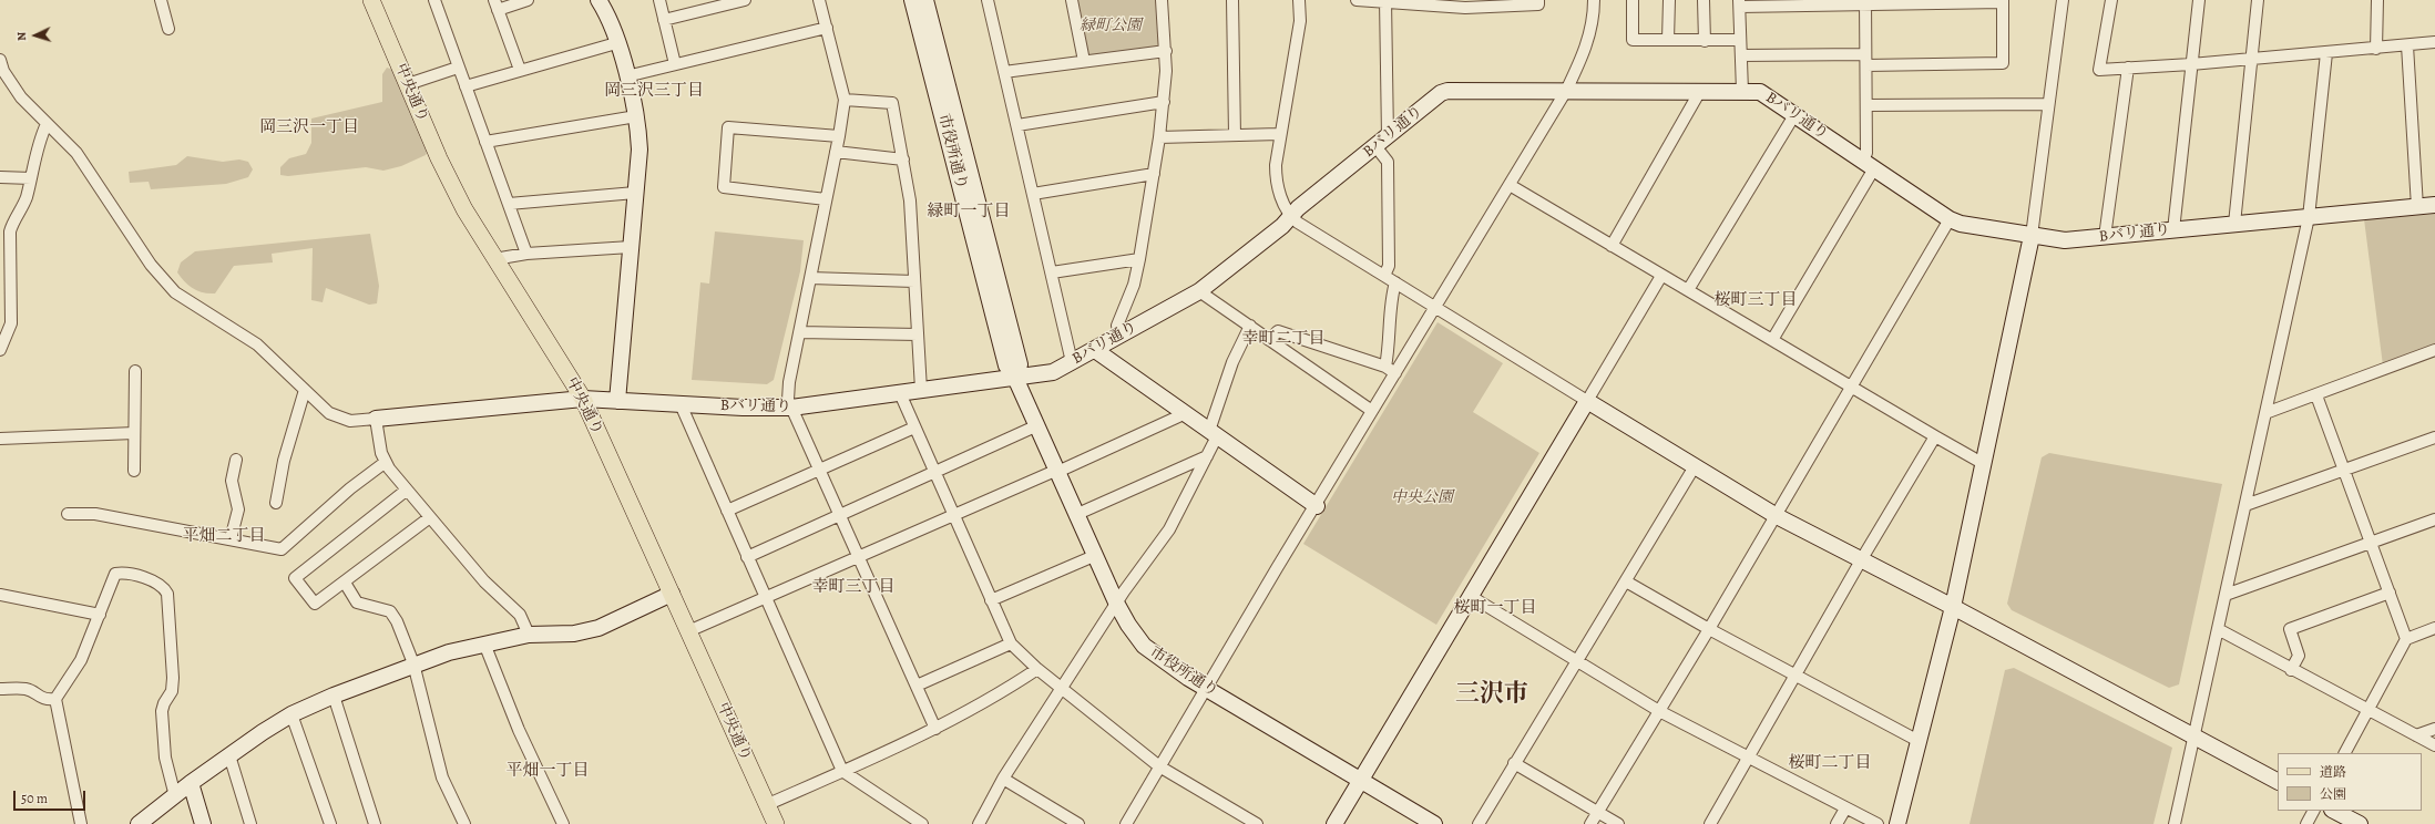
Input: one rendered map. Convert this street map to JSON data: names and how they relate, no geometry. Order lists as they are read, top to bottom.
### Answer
{
  "streets": {
    "main road": ["中央通り"],
    "street": ["Bバリ通り", "市役所通り"]
  },
  "crossings": [
    ["中央通り", "Bバリ通り"],
    ["Bバリ通り", "市役所通り"]
  ],
  "districts": [
    "岡三沢三丁目",
    "岡三沢一丁目",
    "緑町一丁目",
    "桜町三丁目",
    "幸町二丁目",
    "平畑二丁目",
    "幸町三丁目",
    "桜町一丁目",
    "三沢市",
    "桜町二丁目",
    "平畑一丁目"
  ],
  "parks": ["緑町公園", "中央公園"],
  "legend": ["道路", "公園"],
  "scale_bar": "50 m",
  "north": "left"
}
